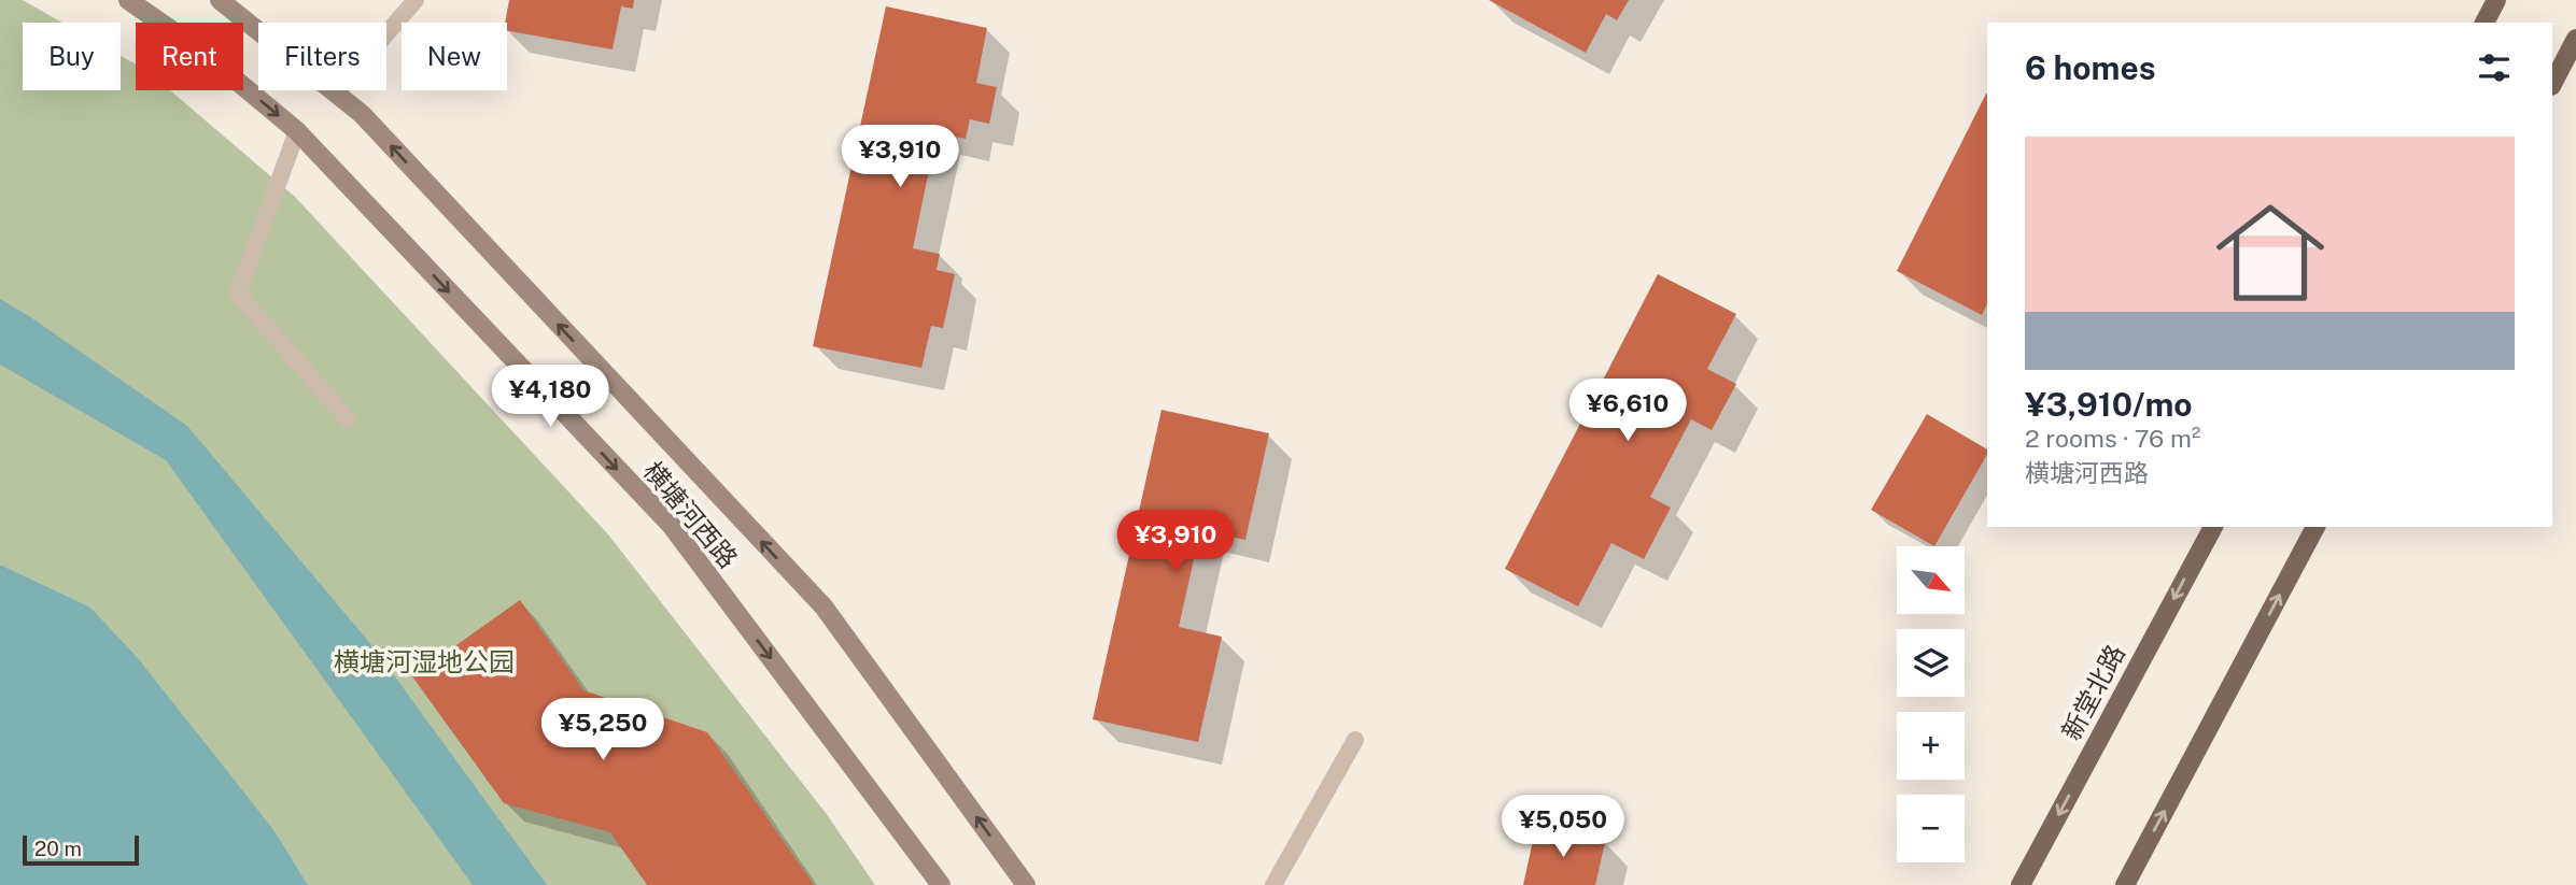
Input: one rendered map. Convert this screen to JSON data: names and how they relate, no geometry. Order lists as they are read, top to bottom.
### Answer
{
  "streets": {
    "main road": ["新堂北路"],
    "street": ["横塘河西路"]
  },
  "parks": ["横塘河湿地公园"],
  "scale_bar": "20 m",
  "north": "bottom right",
  "page": {
    "chip": [
      "Buy",
      "Rent",
      "Filters",
      "New"
    ],
    "heading": "6 homes",
    "list": [
      {
        "name": "¥3,910/mo",
        "note": "2 rooms · 76 m² · 横塘河西路"
      }
    ],
    "price": [
      "¥3,910",
      "¥4,180",
      "¥6,610",
      "¥3,910",
      "¥5,250",
      "¥5,050"
    ],
    "map_buttons": ["+", "−"],
    "scale": "20 m"
  }
}
